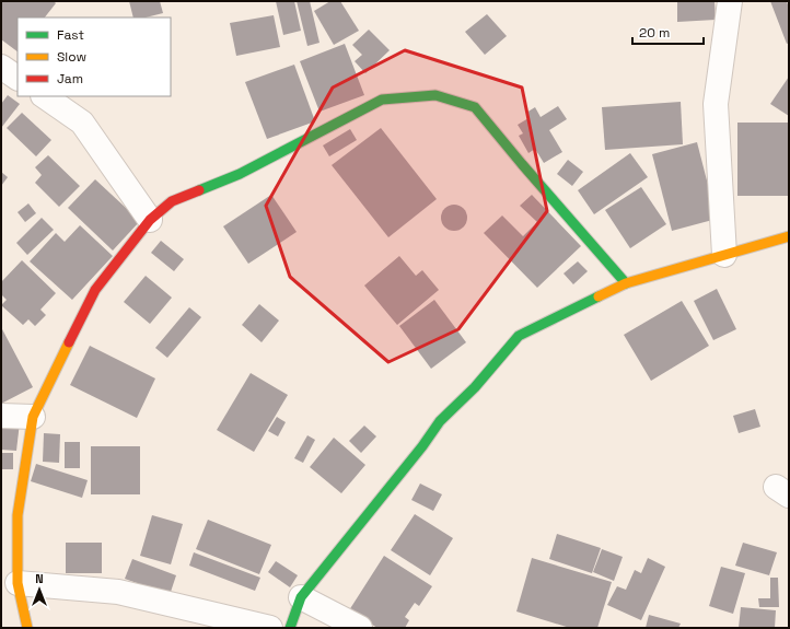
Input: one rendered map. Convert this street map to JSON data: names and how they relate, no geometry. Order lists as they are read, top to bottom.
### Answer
{
  "legend": ["Fast", "Slow", "Jam"],
  "scale_bar": "20 m",
  "north": "top"
}
